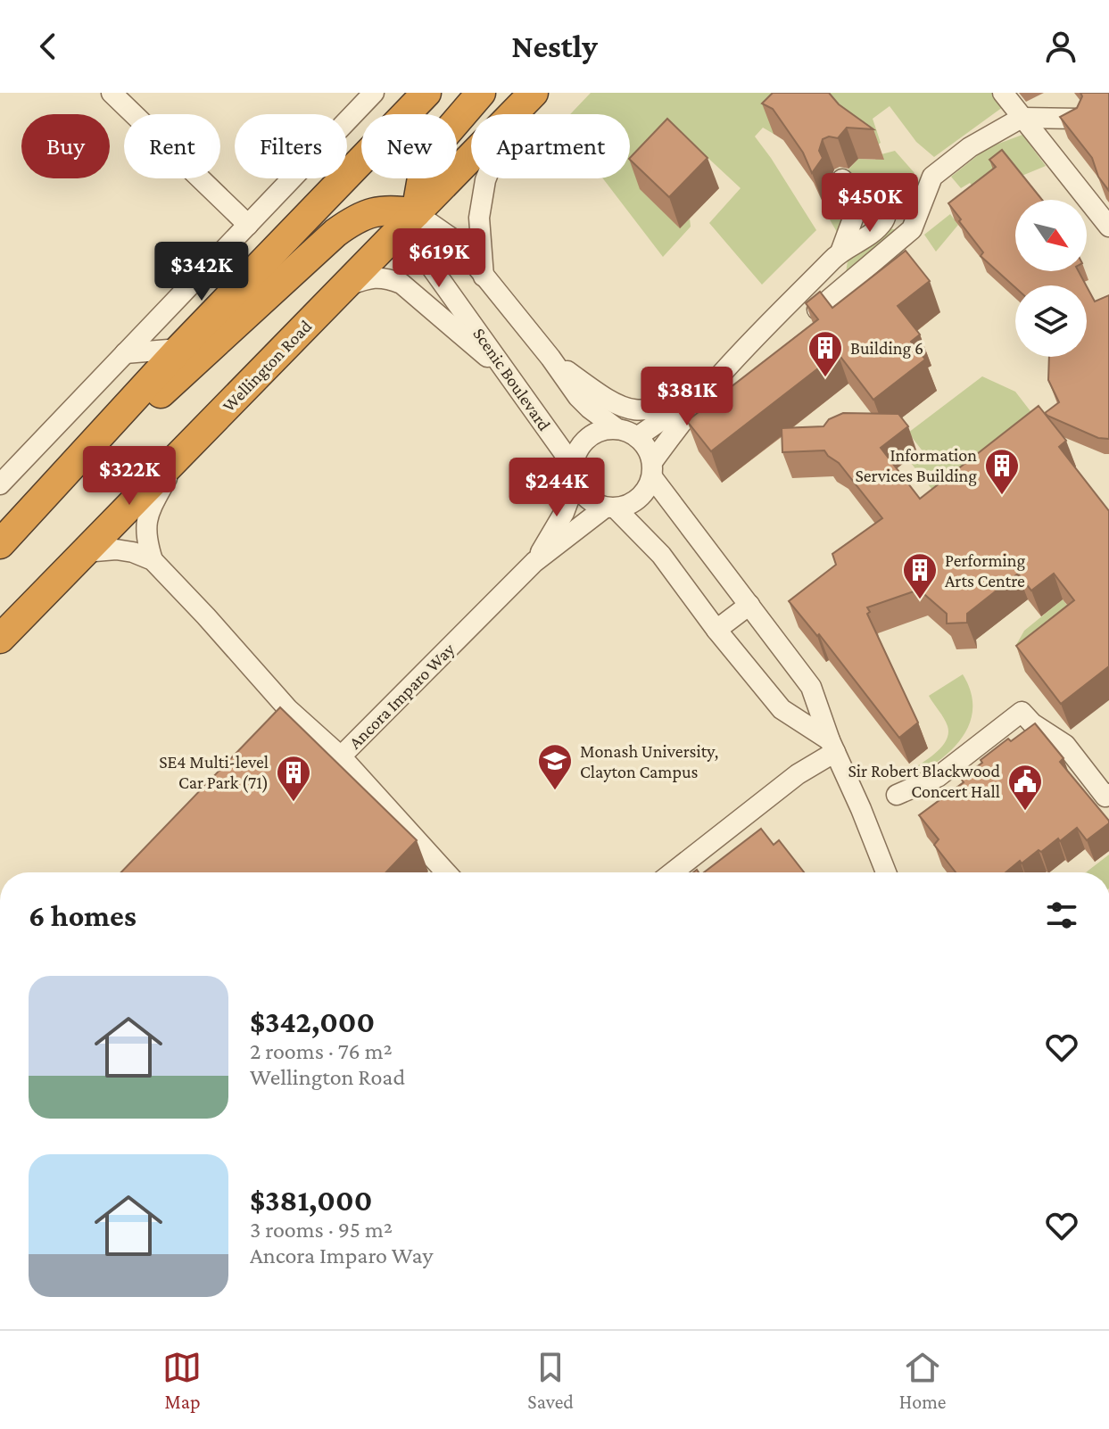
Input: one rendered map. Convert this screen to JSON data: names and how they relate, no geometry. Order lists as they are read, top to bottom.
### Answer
{
  "streets": {
    "highway": ["Wellington Road"],
    "street": ["Scenic Boulevard", "Ancora Imparo Way"]
  },
  "crossings": [
    ["Wellington Road", "Scenic Boulevard"],
    ["Scenic Boulevard", "Ancora Imparo Way"]
  ],
  "places": {
    "building": [
      "Building 6",
      "Information Services Building",
      "Performing Arts Centre",
      "SE4 Multi-level Car Park (71)"
    ],
    "school or university": ["Monash University, Clayton Campus"],
    "public building": ["Sir Robert Blackwood Concert Hall"]
  },
  "north": "bottom right",
  "page": {
    "header": "Nestly",
    "chip": [
      "Buy",
      "Rent",
      "Filters",
      "New",
      "Apartment"
    ],
    "price": [
      "$450K",
      "$619K",
      "$342K",
      "$381K",
      "$322K",
      "$244K"
    ],
    "heading": "6 homes",
    "list": [
      {
        "name": "$342,000",
        "note": "2 rooms · 76 m² · Wellington Road"
      },
      {
        "name": "$381,000",
        "note": "3 rooms · 95 m² · Ancora Imparo Way"
      }
    ],
    "tabs": ["Map", "Saved", "Home"]
  }
}
